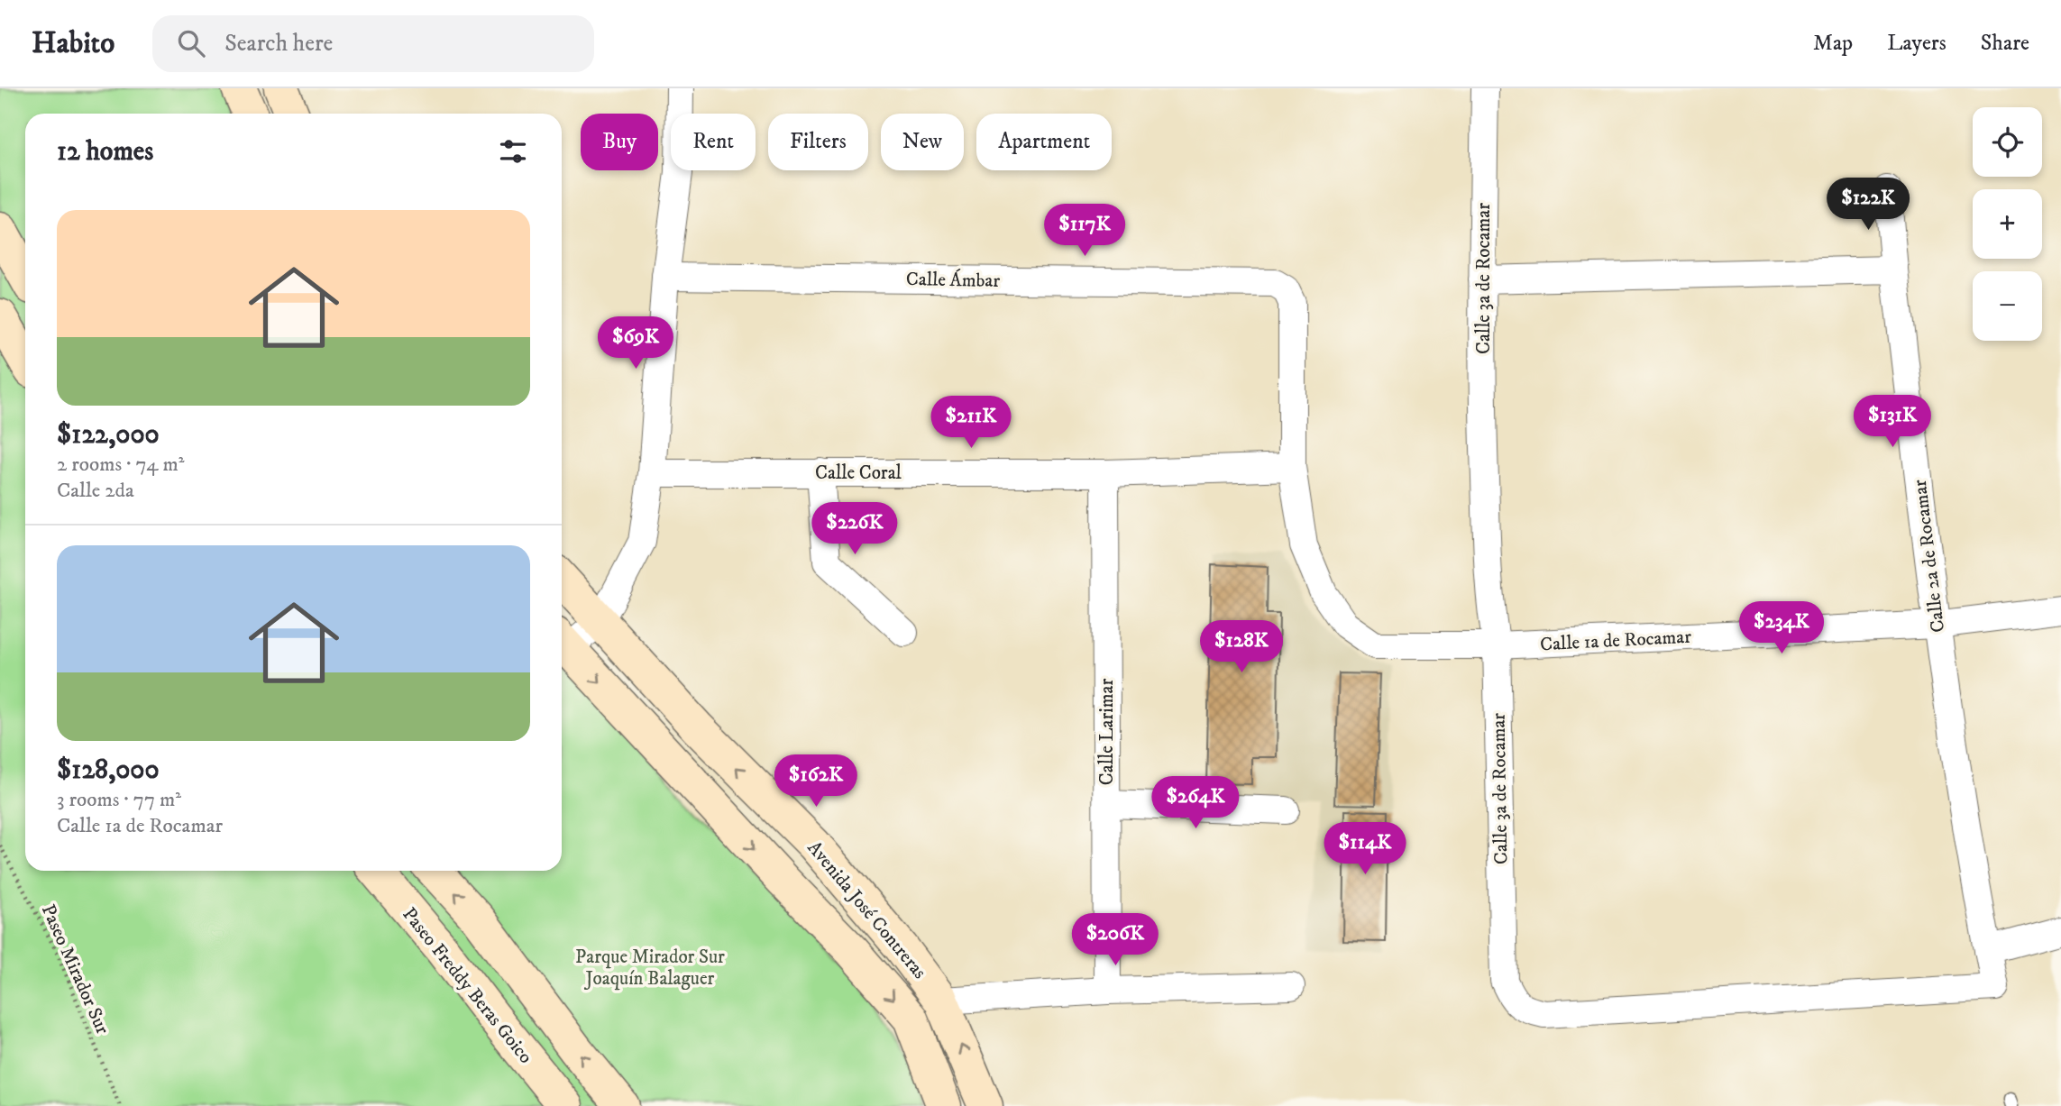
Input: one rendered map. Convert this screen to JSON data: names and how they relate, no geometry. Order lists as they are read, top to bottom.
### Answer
{
  "streets": {
    "main road": ["Avenida José Contreras", "Paseo Freddy Beras Goico"],
    "street": [
      "Calle 3a de Rocamar",
      "Calle Ámbar",
      "Calle Coral",
      "Calle 2a de Rocamar",
      "Calle 1a de Rocamar",
      "Calle Larimar"
    ],
    "path": ["Paseo Mirador Sur"]
  },
  "crossings": [
    ["Calle 3a de Rocamar", "Calle 2a de Rocamar"],
    ["Calle 3a de Rocamar", "Calle 1a de Rocamar"],
    ["Calle Ámbar", "Calle Coral"],
    ["Calle Ámbar", "Calle 1a de Rocamar"],
    ["Calle Coral", "Calle 1a de Rocamar"],
    ["Calle Coral", "Calle Larimar"],
    ["Calle 2a de Rocamar", "Calle 1a de Rocamar"]
  ],
  "parks": ["Parque Mirador Sur Joaquín Balaguer"],
  "page": {
    "header": "Habito",
    "search": "Search here",
    "nav": ["Map", "Layers", "Share"],
    "map_buttons": ["+", "−"],
    "chip": [
      "Buy",
      "Rent",
      "Filters",
      "New",
      "Apartment"
    ],
    "heading": "12 homes",
    "price": [
      "$122K",
      "$117K",
      "$69K",
      "$131K",
      "$211K",
      "$226K",
      "$234K",
      "$128K",
      "$162K",
      "$264K",
      "$114K",
      "$206K"
    ],
    "list": [
      {
        "name": "$122,000",
        "note": "2 rooms · 74 m² · Calle 2da"
      },
      {
        "name": "$128,000",
        "note": "3 rooms · 77 m² · Calle 1a de Rocamar"
      }
    ]
  }
}
